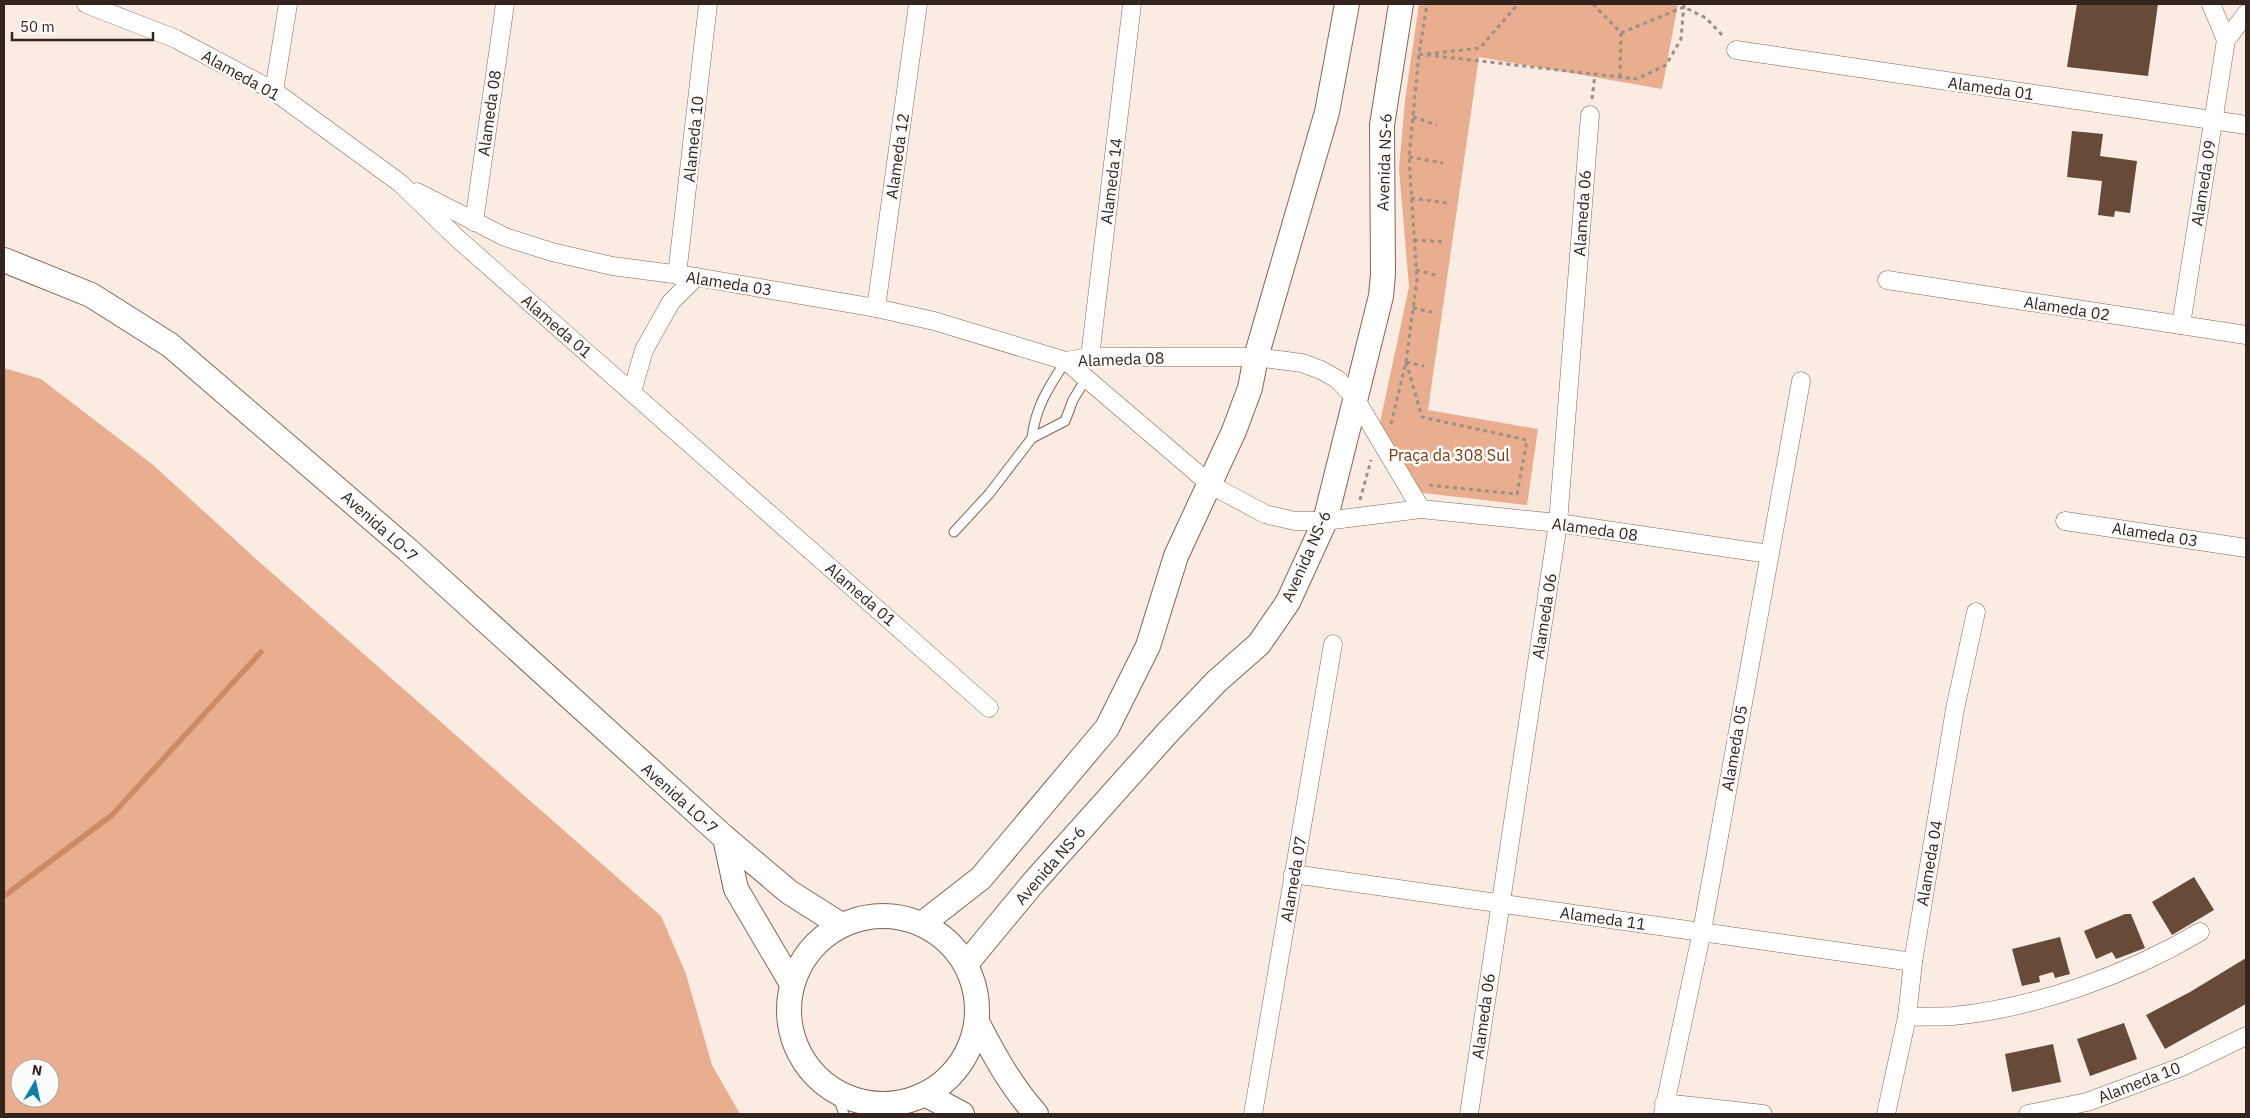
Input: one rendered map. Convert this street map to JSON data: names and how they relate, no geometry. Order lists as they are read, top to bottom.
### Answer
{
  "streets": {
    "street": [
      "Alameda 01",
      "Alameda 08",
      "Alameda 10",
      "Alameda 12",
      "Avenida NS-6",
      "Alameda 14",
      "Alameda 09",
      "Alameda 06",
      "Alameda 03",
      "Alameda 02",
      "Avenida LO-7",
      "Alameda 05",
      "Alameda 04",
      "Alameda 07",
      "Alameda 11"
    ]
  },
  "crossings": [
    ["Alameda 01", "Alameda 09"],
    ["Alameda 01", "Alameda 03"],
    ["Alameda 08", "Avenida NS-6"],
    ["Alameda 08", "Alameda 14"],
    ["Alameda 08", "Alameda 06"],
    ["Alameda 08", "Alameda 03"],
    ["Alameda 08", "Alameda 05"],
    ["Alameda 10", "Alameda 03"],
    ["Alameda 12", "Alameda 03"],
    ["Alameda 09", "Alameda 02"],
    ["Alameda 06", "Alameda 11"],
    ["Alameda 05", "Alameda 11"],
    ["Alameda 04", "Alameda 11"],
    ["Alameda 07", "Alameda 11"]
  ],
  "parks": ["Praça da 308 Sul"],
  "scale_bar": "50 m",
  "north": "top"
}
